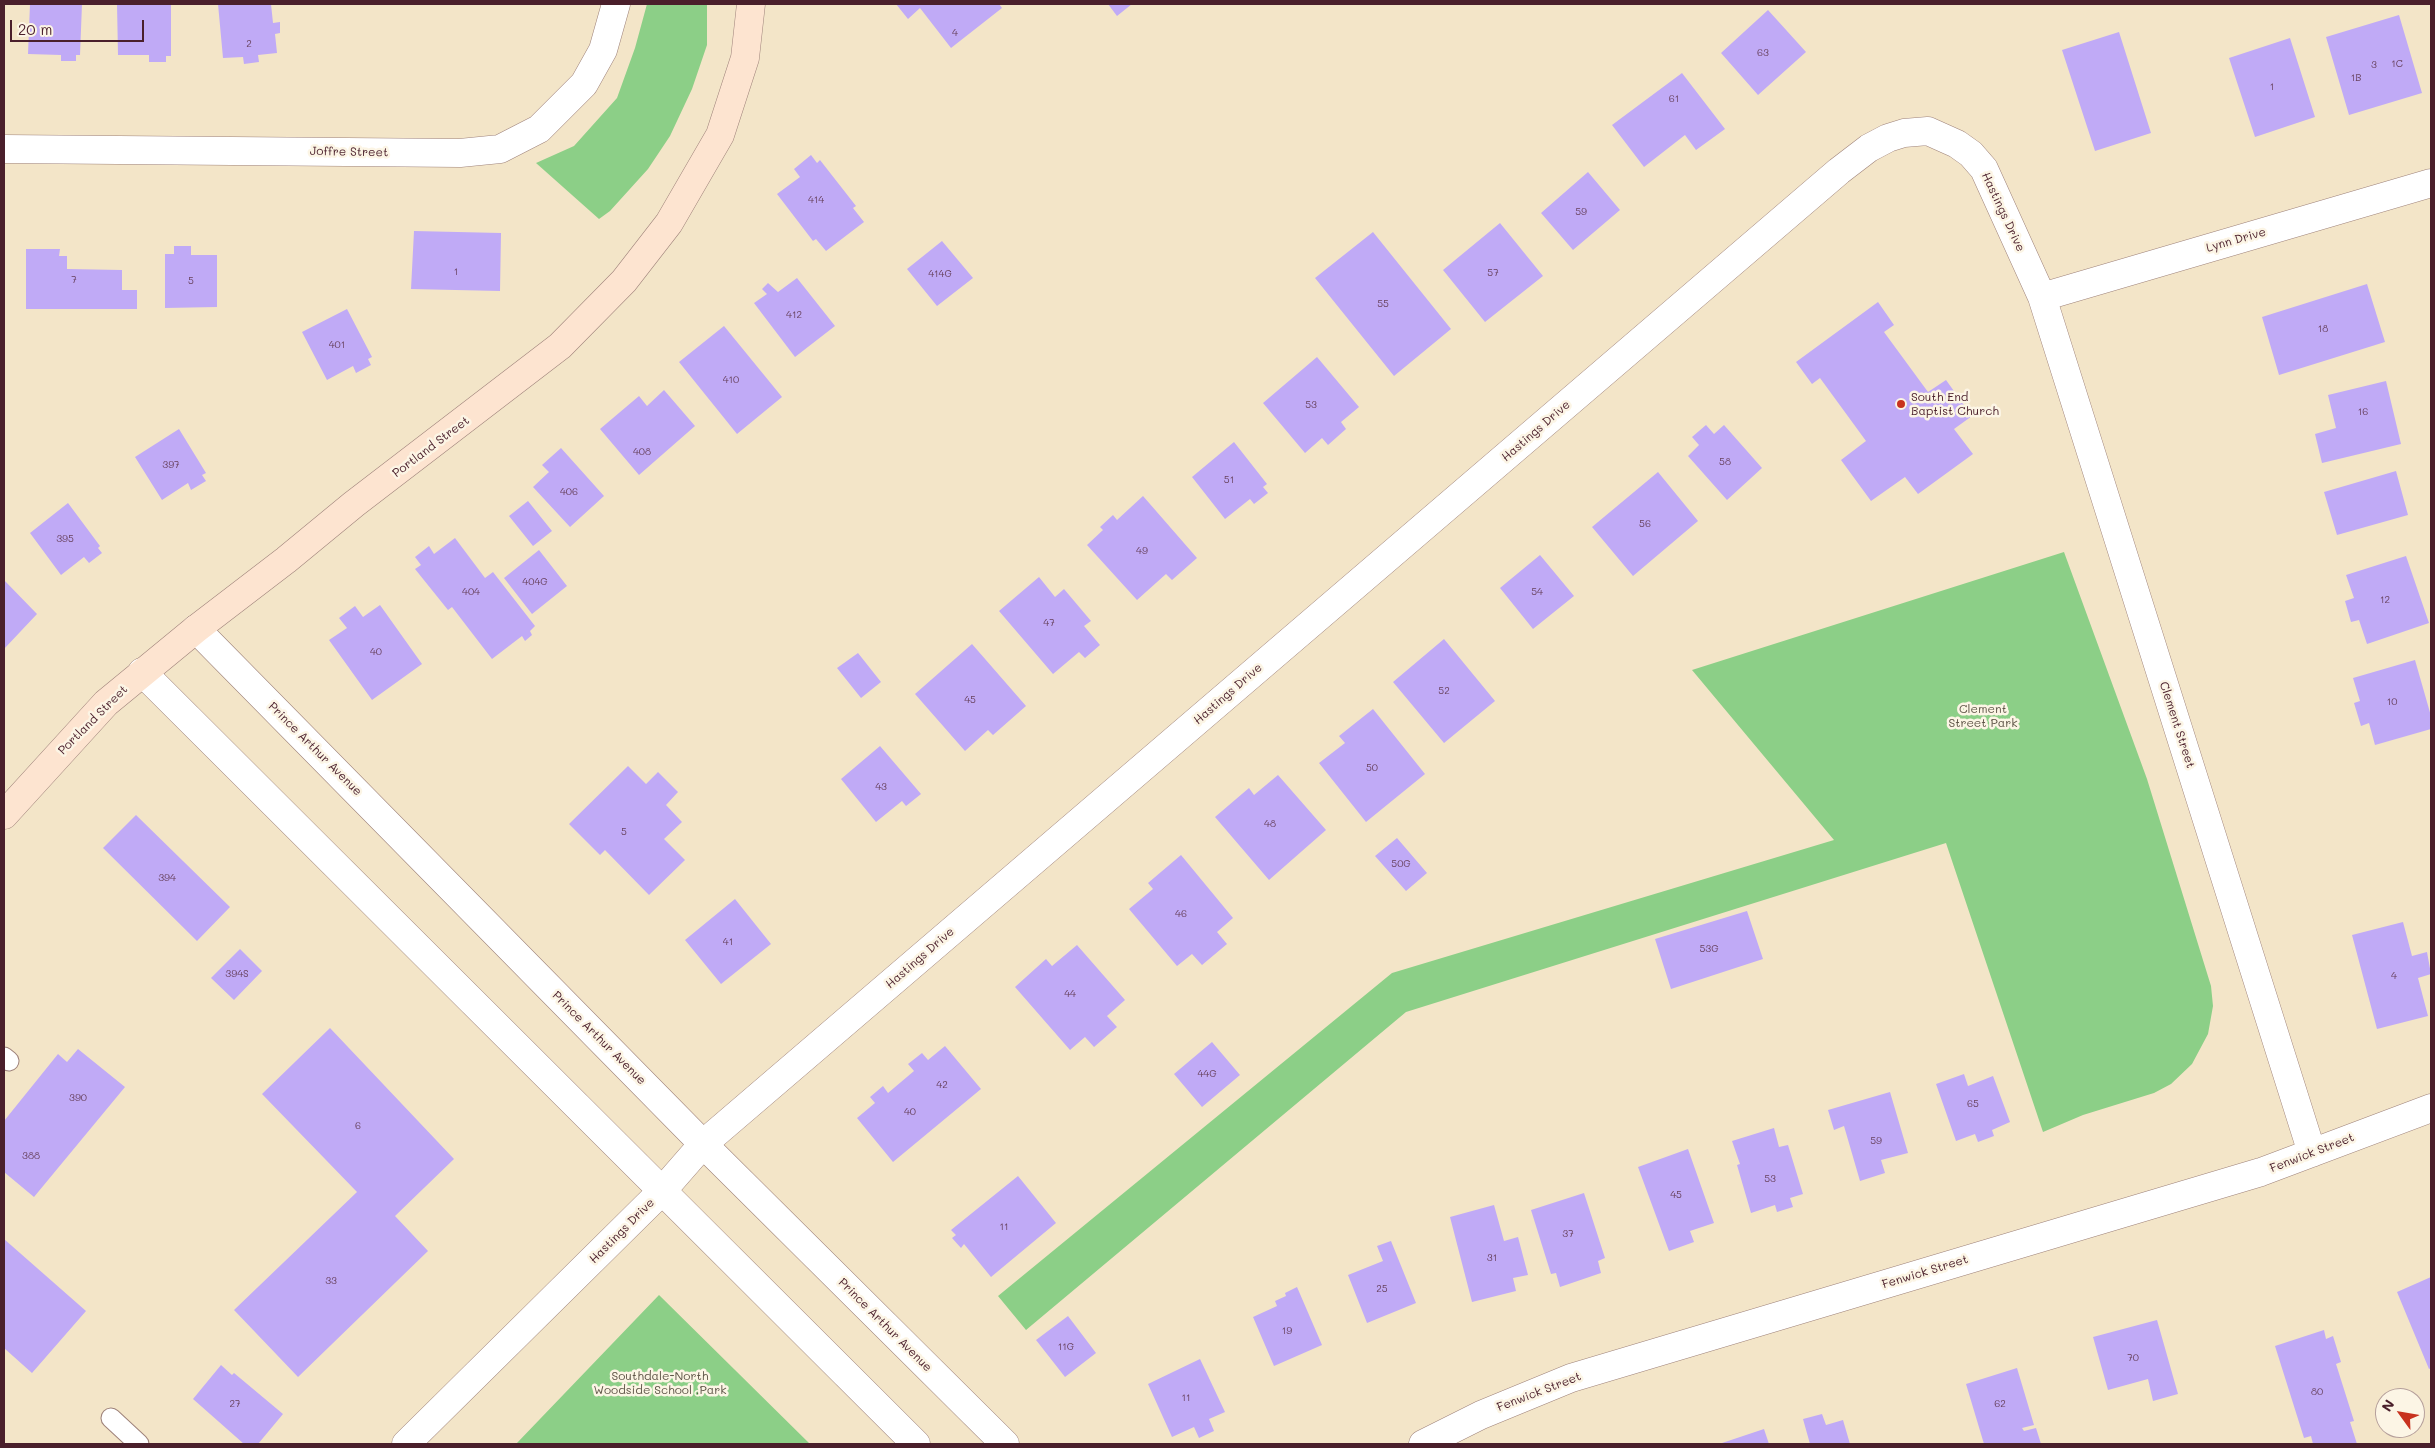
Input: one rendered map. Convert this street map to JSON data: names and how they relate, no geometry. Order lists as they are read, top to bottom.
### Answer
{
  "streets": {
    "main road": ["Portland Street"],
    "street": [
      "Joffre Street",
      "Hastings Drive",
      "Lynn Drive",
      "Clement Street",
      "Prince Arthur Avenue",
      "Fenwick Street"
    ]
  },
  "crossings": [
    ["Hastings Drive", "Lynn Drive"],
    ["Hastings Drive", "Clement Street"],
    ["Hastings Drive", "Prince Arthur Avenue"],
    ["Lynn Drive", "Clement Street"],
    ["Portland Street", "Prince Arthur Avenue"],
    ["Clement Street", "Fenwick Street"]
  ],
  "parks": ["Clement Street Park", "Southdale-North Woodside School .Park"],
  "places": ["South End Baptist Church"],
  "house_numbers": [
    "4",
    "2",
    "63",
    "1C",
    "3",
    "1B",
    "1",
    "61",
    "414",
    "59",
    "1",
    "57",
    "414G",
    "7",
    "5",
    "55",
    "412",
    "18",
    "401",
    "410",
    "53",
    "16",
    "408",
    "58",
    "397",
    "51",
    "406",
    "56",
    "395",
    "49",
    "404G",
    "404",
    "54",
    "12",
    "47",
    "40",
    "52",
    "45",
    "10",
    "50",
    "43",
    "48",
    "5",
    "50G",
    "394",
    "46",
    "41",
    "53G",
    "394S",
    "4",
    "44",
    "44G",
    "42",
    "390",
    "65",
    "40",
    "6",
    "59",
    "388",
    "53",
    "45",
    "11",
    "37",
    "31",
    "33",
    "25",
    "19",
    "11G",
    "70",
    "80",
    "11",
    "27",
    "62"
  ],
  "scale_bar": "20 m",
  "north": "top left"
}
